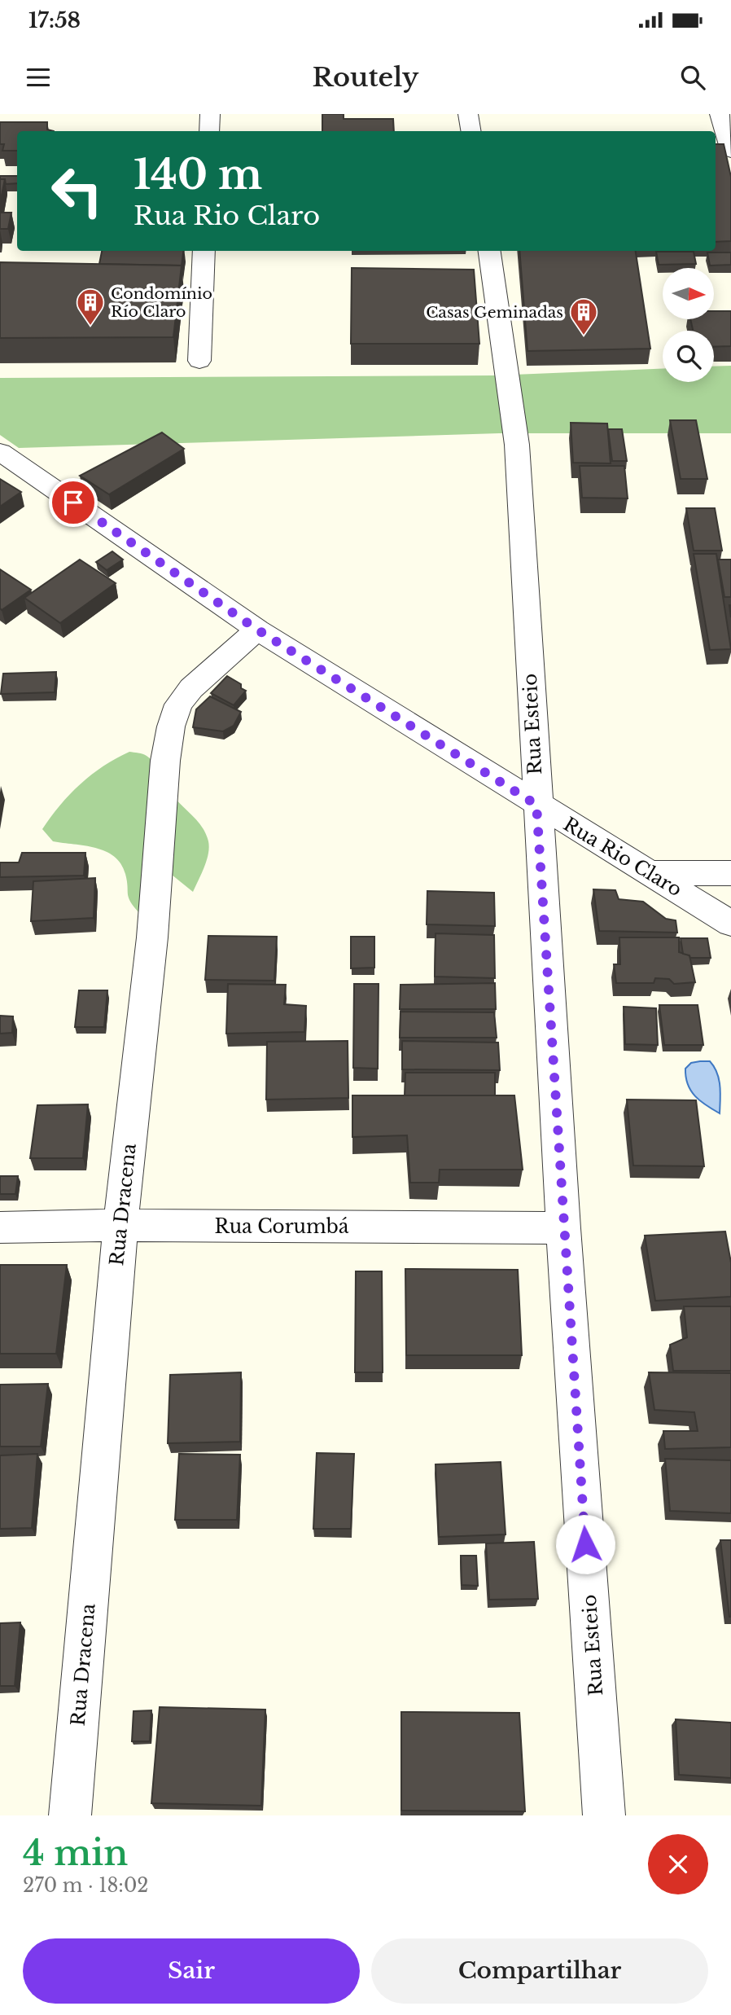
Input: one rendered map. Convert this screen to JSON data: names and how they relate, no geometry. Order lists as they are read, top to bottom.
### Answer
{
  "streets": {
    "street": [
      "Rua Esteio",
      "Rua Rio Claro",
      "Rua Dracena",
      "Rua Corumbá"
    ]
  },
  "crossings": [
    ["Rua Esteio", "Rua Rio Claro"],
    ["Rua Esteio", "Rua Corumbá"],
    ["Rua Rio Claro", "Rua Dracena"],
    ["Rua Dracena", "Rua Corumbá"]
  ],
  "places": {
    "building": ["Condomínio Río Claro", "Casas Geminadas"]
  },
  "north": "right",
  "page": {
    "status": "17:58",
    "header": "Routely",
    "turn": ["140 m", "Rua Rio Claro"],
    "heading": ["4 min", "270 m · 18:02"],
    "buttons": ["Sair", "Compartilhar"]
  }
}
